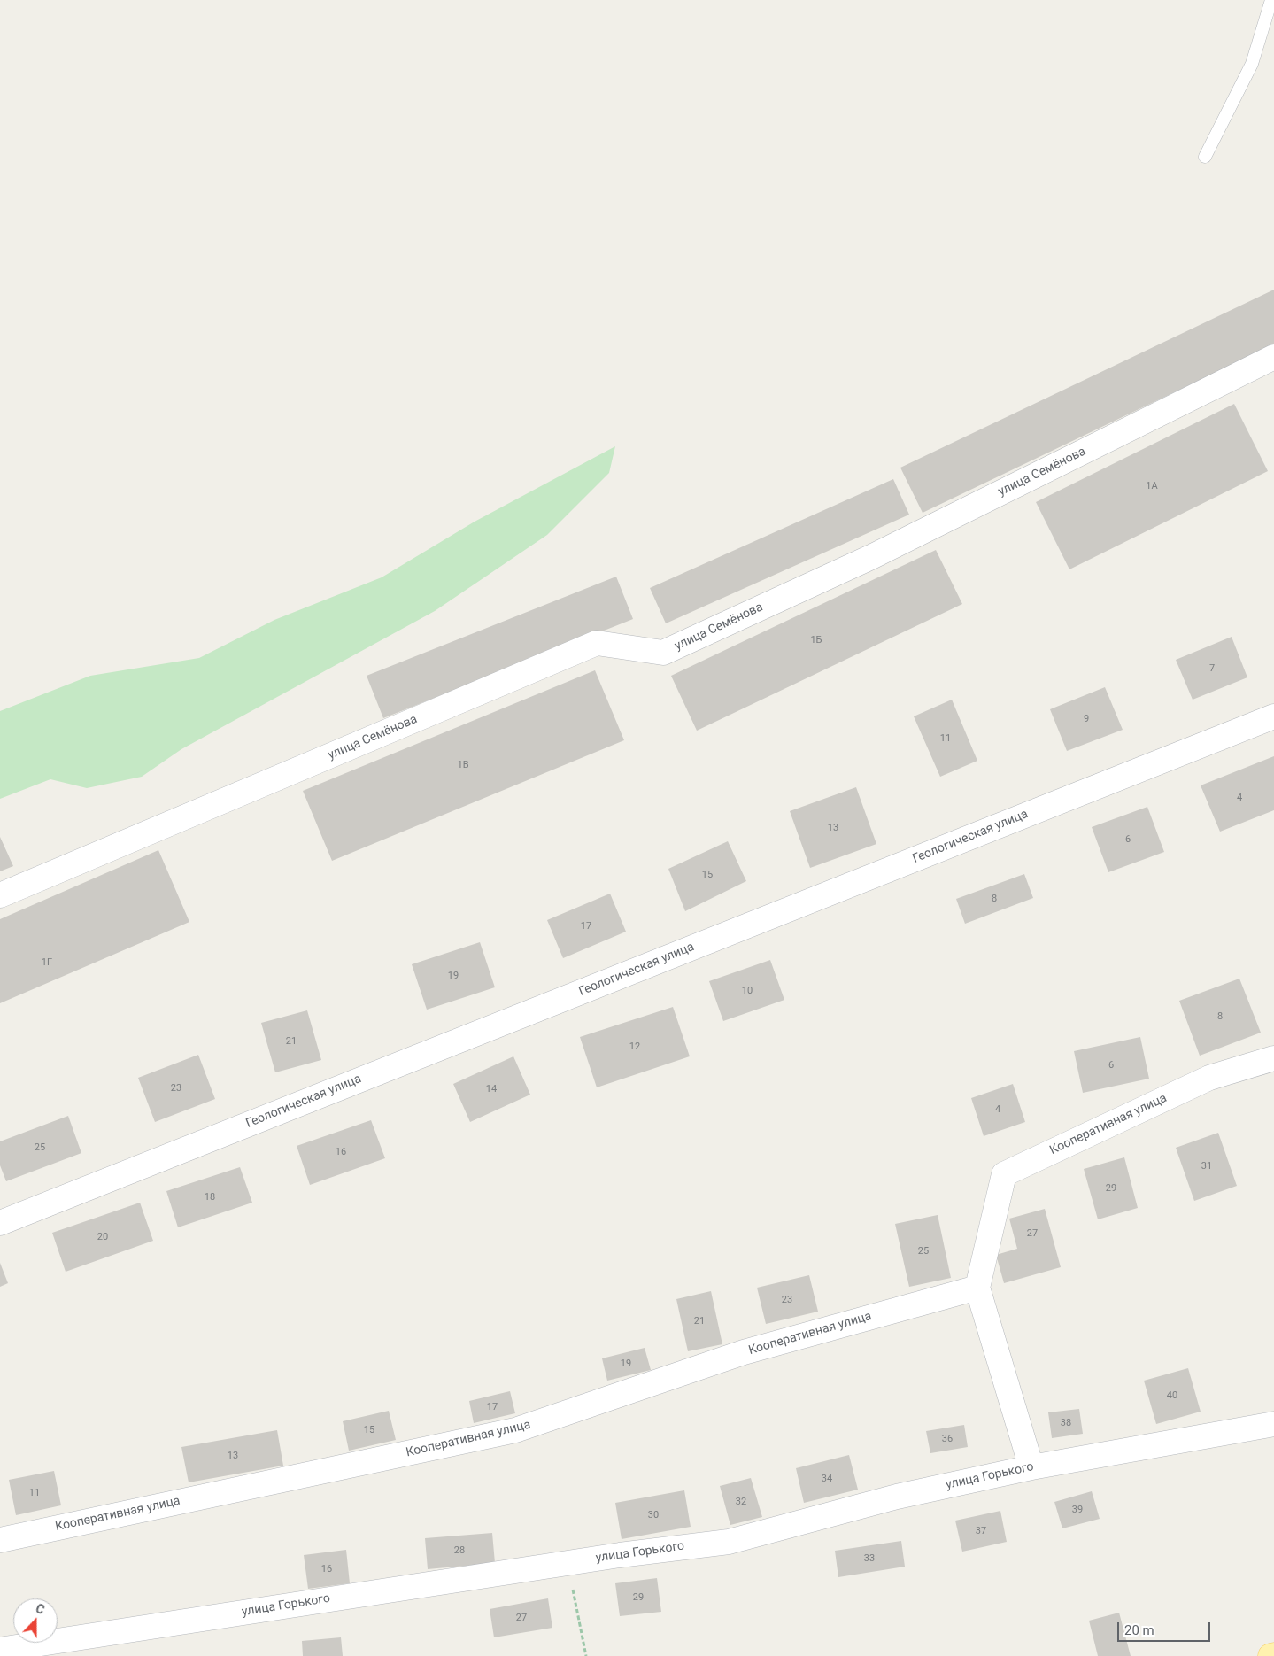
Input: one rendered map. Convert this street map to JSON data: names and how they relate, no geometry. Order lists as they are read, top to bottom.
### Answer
{
  "streets": {
    "street": [
      "улица Семёнова",
      "Геологическая улица",
      "Кооперативная улица",
      "улица Горького"
    ]
  },
  "crossings": [
    ["Кооперативная улица", "улица Горького"]
  ],
  "house_numbers": [
    "1А",
    "1Б",
    "7",
    "9",
    "11",
    "1В",
    "4",
    "13",
    "6",
    "15",
    "8",
    "17",
    "1Г",
    "19",
    "10",
    "8",
    "21",
    "12",
    "6",
    "23",
    "14",
    "4",
    "25",
    "16",
    "31",
    "29",
    "18",
    "27",
    "20",
    "25",
    "23",
    "21",
    "19",
    "40",
    "17",
    "38",
    "15",
    "36",
    "13",
    "34",
    "11",
    "32",
    "39",
    "30",
    "37",
    "28",
    "33",
    "16",
    "29",
    "27"
  ],
  "scale_bar": "20 m",
  "north": "top"
}
